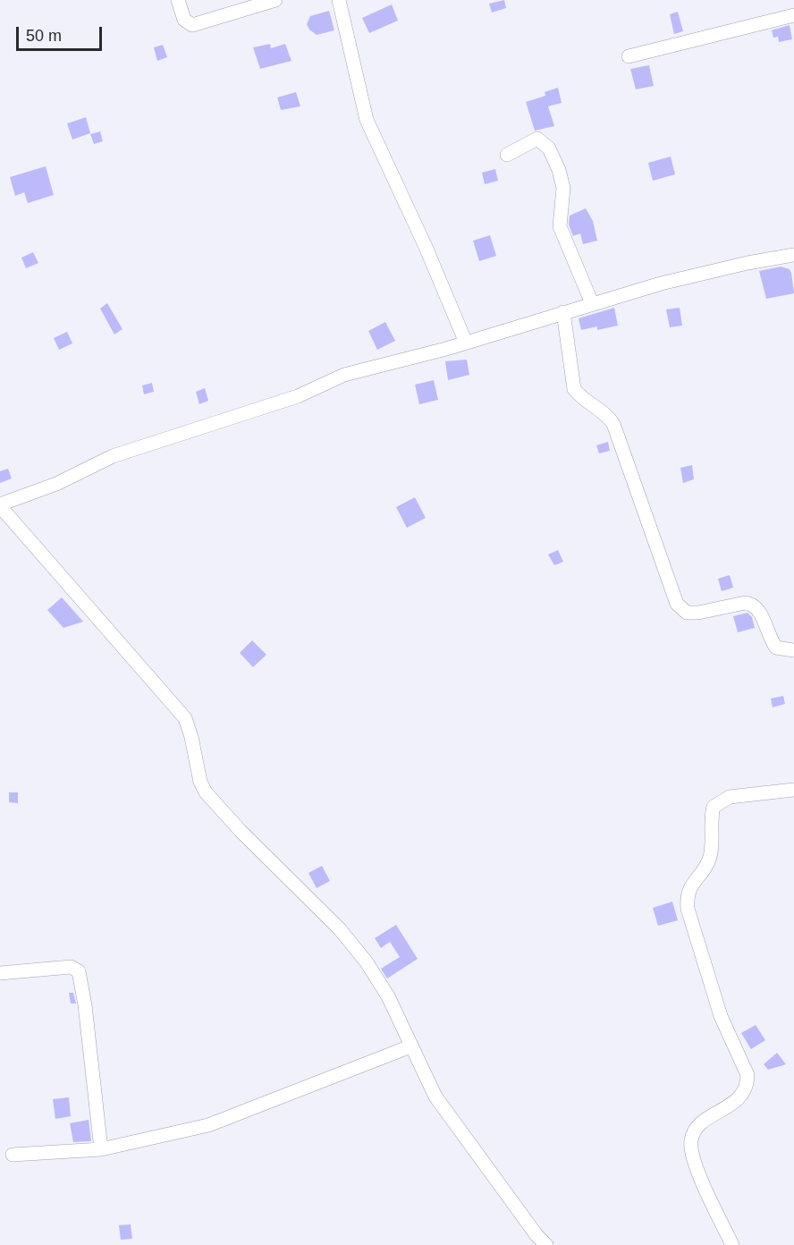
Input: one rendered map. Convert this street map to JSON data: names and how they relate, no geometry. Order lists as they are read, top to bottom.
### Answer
{
  "scale_bar": "50 m"
}
